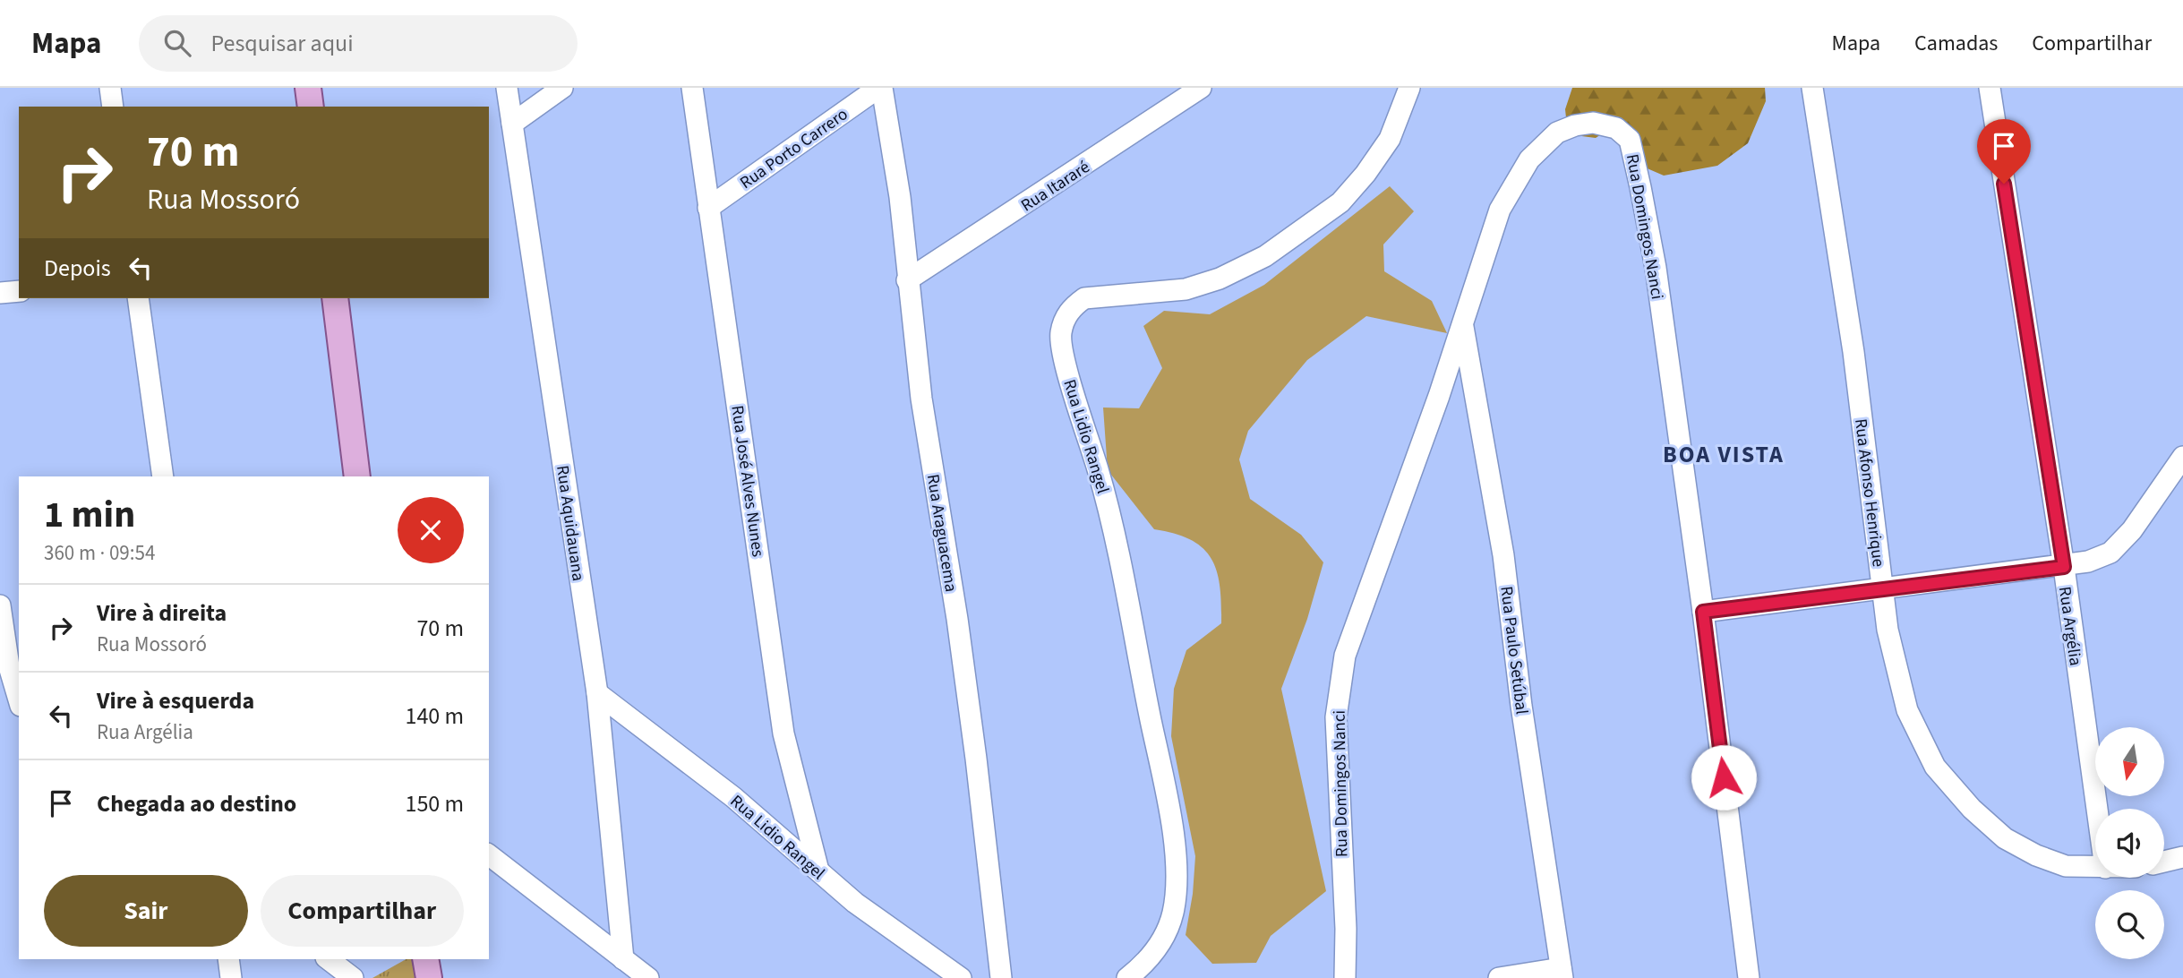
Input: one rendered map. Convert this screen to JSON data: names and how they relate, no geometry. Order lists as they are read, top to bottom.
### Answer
{
  "streets": {
    "street": [
      "Rua Porto Carrero",
      "Rua Itararé",
      "Rua Domingos Nanci",
      "Rua Lidio Rangel",
      "Rua José Alves Nunes",
      "Rua Afonso Henrique",
      "Rua Aquidauana",
      "Rua Araguacema",
      "Rua Argélia",
      "Rua Paulo Setúbal"
    ]
  },
  "crossings": [
    ["Rua Porto Carrero", "Rua José Alves Nunes"],
    ["Rua Porto Carrero", "Rua Araguacema"],
    ["Rua Itararé", "Rua Araguacema"],
    ["Rua Domingos Nanci", "Rua Paulo Setúbal"],
    ["Rua Lidio Rangel", "Rua José Alves Nunes"],
    ["Rua Lidio Rangel", "Rua Aquidauana"]
  ],
  "districts": ["BOA VISTA"],
  "north": "bottom",
  "page": {
    "header": "Mapa",
    "search": "Pesquisar aqui",
    "nav": ["Mapa", "Camadas", "Compartilhar"],
    "turn": ["70 m", "Rua Mossoró"],
    "then": "Depois",
    "heading": ["1 min", "360 m · 09:54"],
    "list": [
      {
        "name": "Vire à direita",
        "note": "Rua Mossoró",
        "value": "70 m"
      },
      {
        "name": "Vire à esquerda",
        "note": "Rua Argélia",
        "value": "140 m"
      },
      {
        "name": "Chegada ao destino",
        "value": "150 m"
      }
    ],
    "buttons": ["Sair", "Compartilhar"]
  }
}
